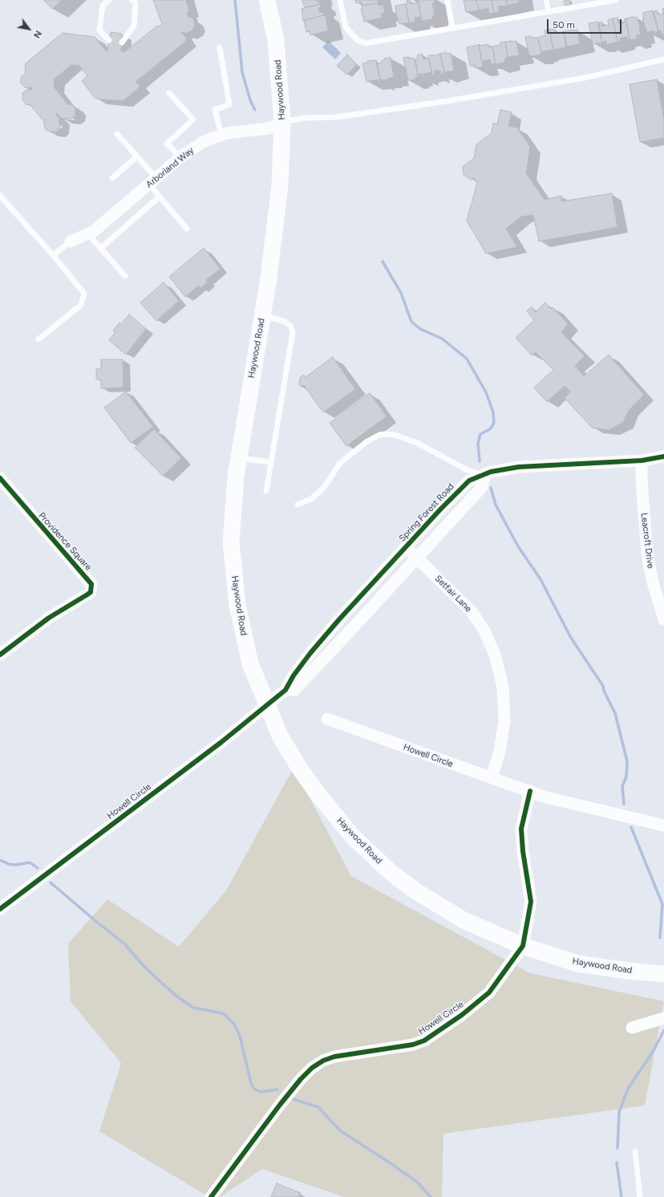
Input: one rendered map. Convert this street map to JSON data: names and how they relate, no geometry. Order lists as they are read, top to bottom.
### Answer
{
  "streets": {
    "main road": ["Haywood Road"],
    "street": [
      "Arborland Way",
      "Spring Forest Road",
      "Leacroft Drive",
      "Providence Square",
      "Setfair Lane",
      "Howell Circle"
    ]
  },
  "crossings": [
    ["Haywood Road", "Arborland Way"],
    ["Haywood Road", "Spring Forest Road"],
    ["Haywood Road", "Howell Circle"],
    ["Spring Forest Road", "Leacroft Drive"],
    ["Spring Forest Road", "Setfair Lane"],
    ["Spring Forest Road", "Howell Circle"],
    ["Setfair Lane", "Howell Circle"]
  ],
  "scale_bar": "50 m",
  "north": "bottom right"
}
